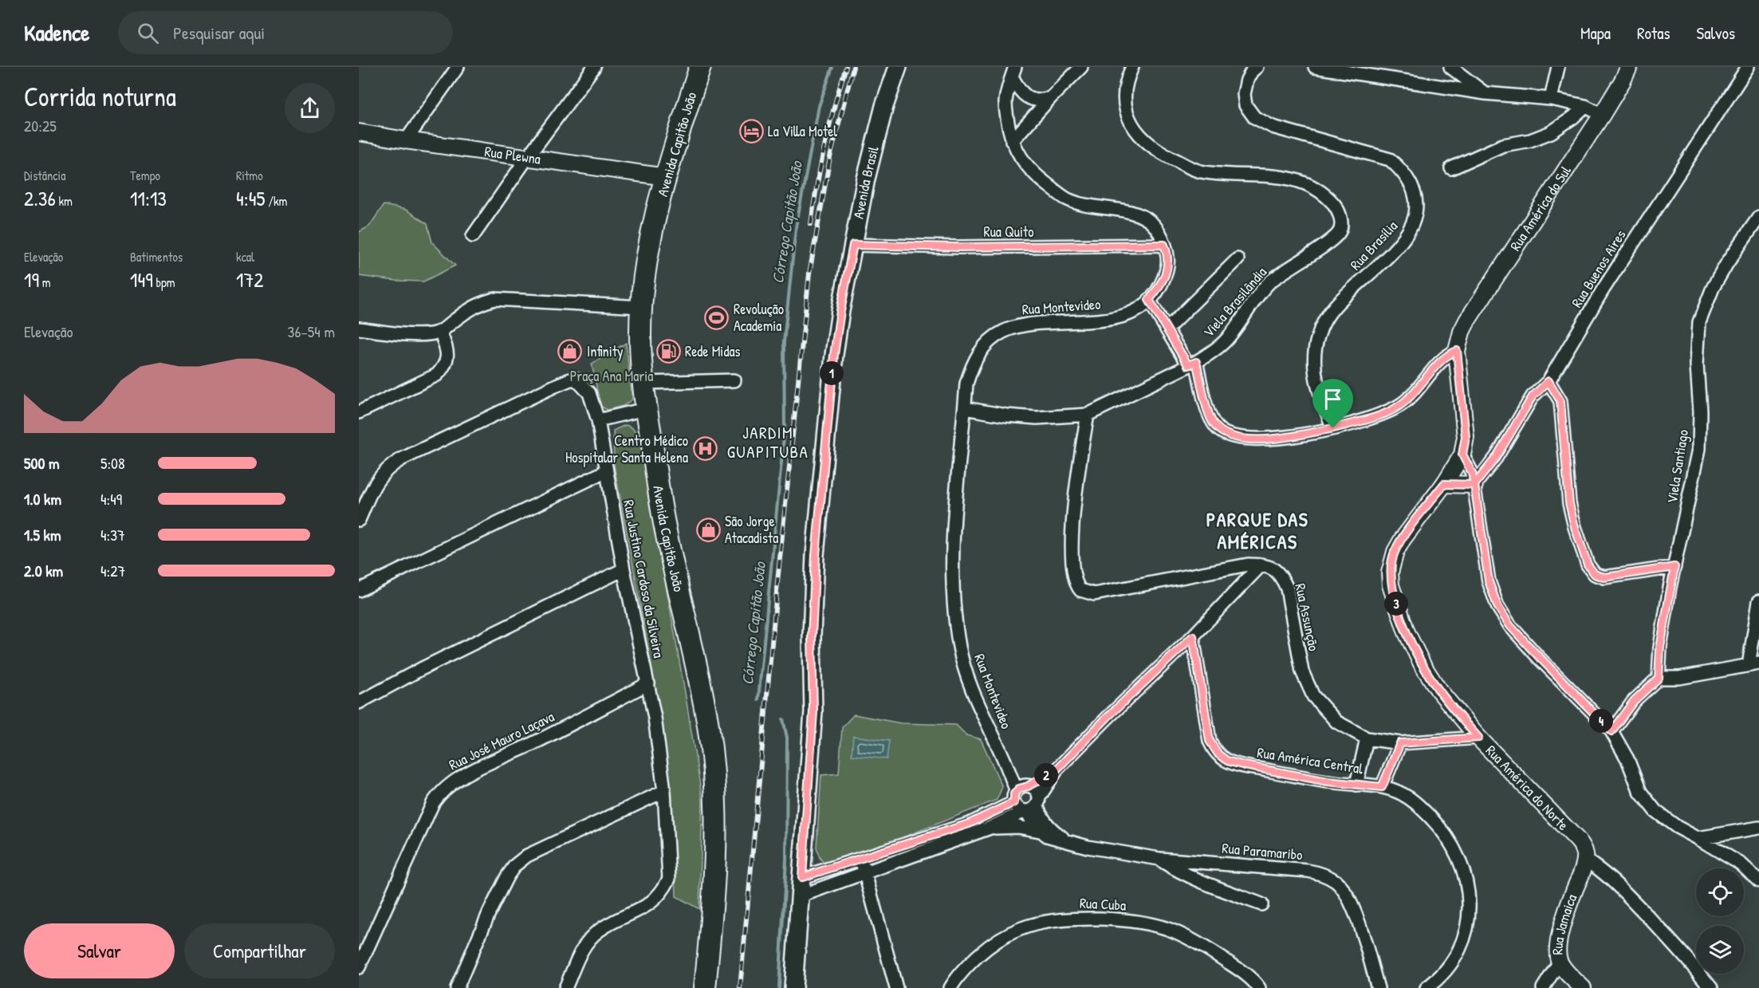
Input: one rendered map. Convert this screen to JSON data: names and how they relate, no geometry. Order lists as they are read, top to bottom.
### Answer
{
  "streets": {
    "highway": ["Avenida Capitão João"],
    "main road": ["Avenida Brasil"],
    "street": [
      "Rua Plewna",
      "Rua América do Sul",
      "Rua Quito",
      "Rua Brasília",
      "Rua Buenos Aires",
      "Viela Brasilândia",
      "Rua Montevideo",
      "Viela Santiago",
      "Rua Justino Cardoso da Silveira",
      "Rua Assunção",
      "Rua José Mauro Laçava",
      "Rua América Central",
      "Rua América do Norte",
      "Rua Paramaribo",
      "Rua Cuba",
      "Rua Jamaica"
    ]
  },
  "crossings": [
    ["Avenida Capitão João", "Rua Plewna"],
    ["Avenida Brasil", "Rua Quito"],
    ["Rua América do Sul", "Rua América do Norte"],
    ["Rua Quito", "Rua Montevideo"],
    ["Rua Justino Cardoso da Silveira", "Rua José Mauro Laçava"],
    ["Rua Assunção", "Rua América do Norte"],
    ["Rua América do Norte", "Rua Jamaica"]
  ],
  "districts": ["JARDIM GUAPITUBA", "PARQUE DAS AMÉRICAS"],
  "water": ["Córrego Capitão João"],
  "parks": ["Praça Ana Maria"],
  "places": {
    "hotel": ["La Villa Motel"],
    "sports": ["Revolução Academia"],
    "shop": ["Infinity", "São Jorge Atacadista"],
    "fuel station": ["Rede Midas"],
    "hospital": ["Centro Médico Hospitalar Santa Helena"]
  },
  "page": {
    "header": "Kadence",
    "search": "Pesquisar aqui",
    "nav": ["Mapa", "Rotas", "Salvos"],
    "heading": ["Corrida noturna", "20:25"],
    "stats": [
      ["Distância", "2.36 km"],
      ["Tempo", "11:13"],
      ["Ritmo", "4:45 /km"],
      ["Elevação", "19 m"],
      ["Batimentos", "149 bpm"],
      ["kcal", "172"]
    ],
    "chart": ["Elevação", "36–54 m"],
    "pins": [
      "1",
      "3",
      "4",
      "2"
    ],
    "list": [
      {
        "name": "500 m",
        "note": "5:08"
      },
      {
        "name": "1.0 km",
        "note": "4:49"
      },
      {
        "name": "1.5 km",
        "note": "4:37"
      },
      {
        "name": "2.0 km",
        "note": "4:27"
      }
    ],
    "buttons": ["Salvar", "Compartilhar"]
  }
}
